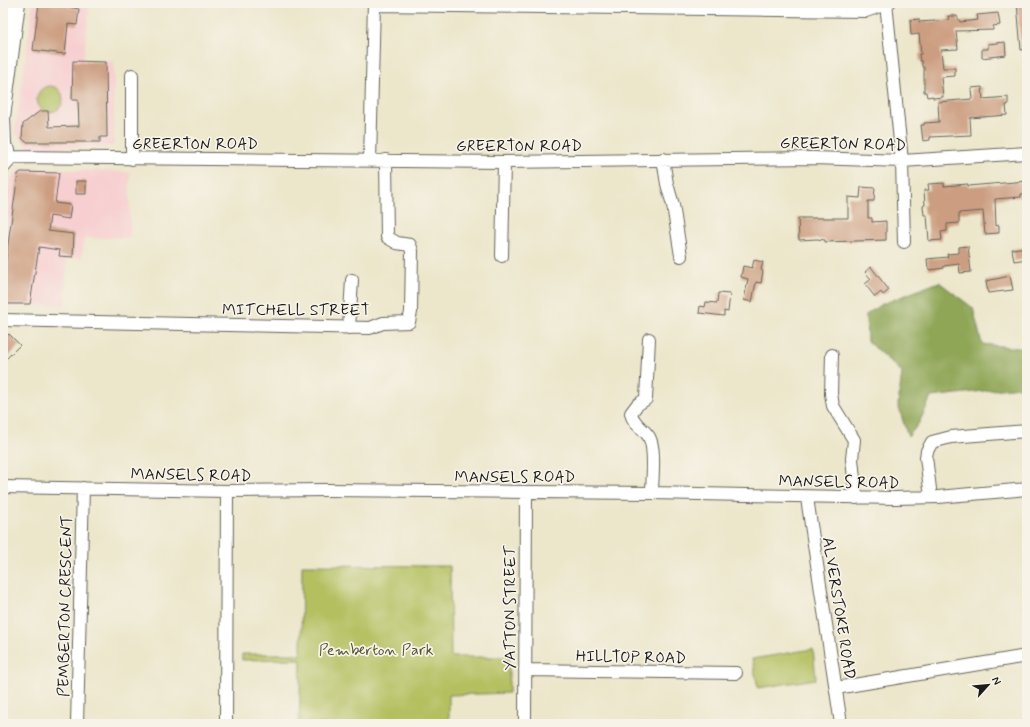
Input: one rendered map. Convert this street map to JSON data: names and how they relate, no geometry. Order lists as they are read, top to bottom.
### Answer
{
  "streets": {
    "street": [
      "GREERTON ROAD",
      "MITCHELL STREET",
      "MANSELS ROAD",
      "PEMBERTON CRESCENT",
      "YATTON STREET",
      "ALVERSTOKE ROAD",
      "HILLTOP ROAD"
    ]
  },
  "crossings": [
    ["GREERTON ROAD", "MITCHELL STREET"],
    ["MANSELS ROAD", "PEMBERTON CRESCENT"],
    ["MANSELS ROAD", "YATTON STREET"],
    ["MANSELS ROAD", "ALVERSTOKE ROAD"],
    ["YATTON STREET", "HILLTOP ROAD"]
  ],
  "parks": ["Pemberton Park"],
  "north": "top right"
}
